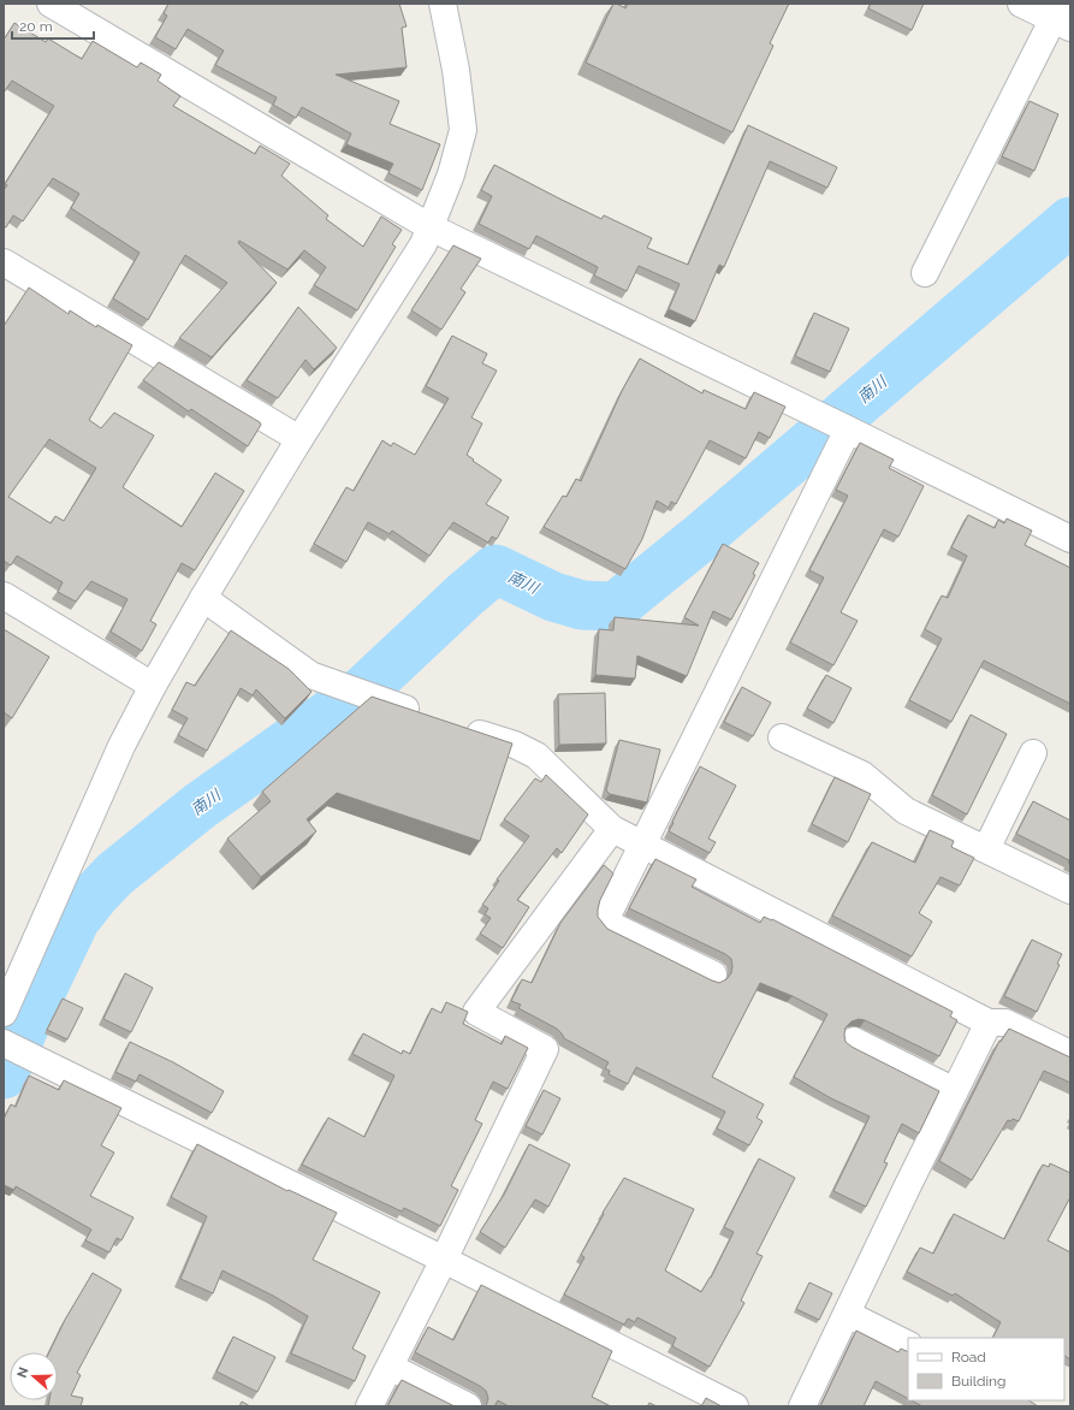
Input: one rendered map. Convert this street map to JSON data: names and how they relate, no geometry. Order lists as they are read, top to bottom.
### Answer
{
  "water": ["南川"],
  "legend": ["Road", "Building"],
  "scale_bar": "20 m",
  "north": "left"
}
